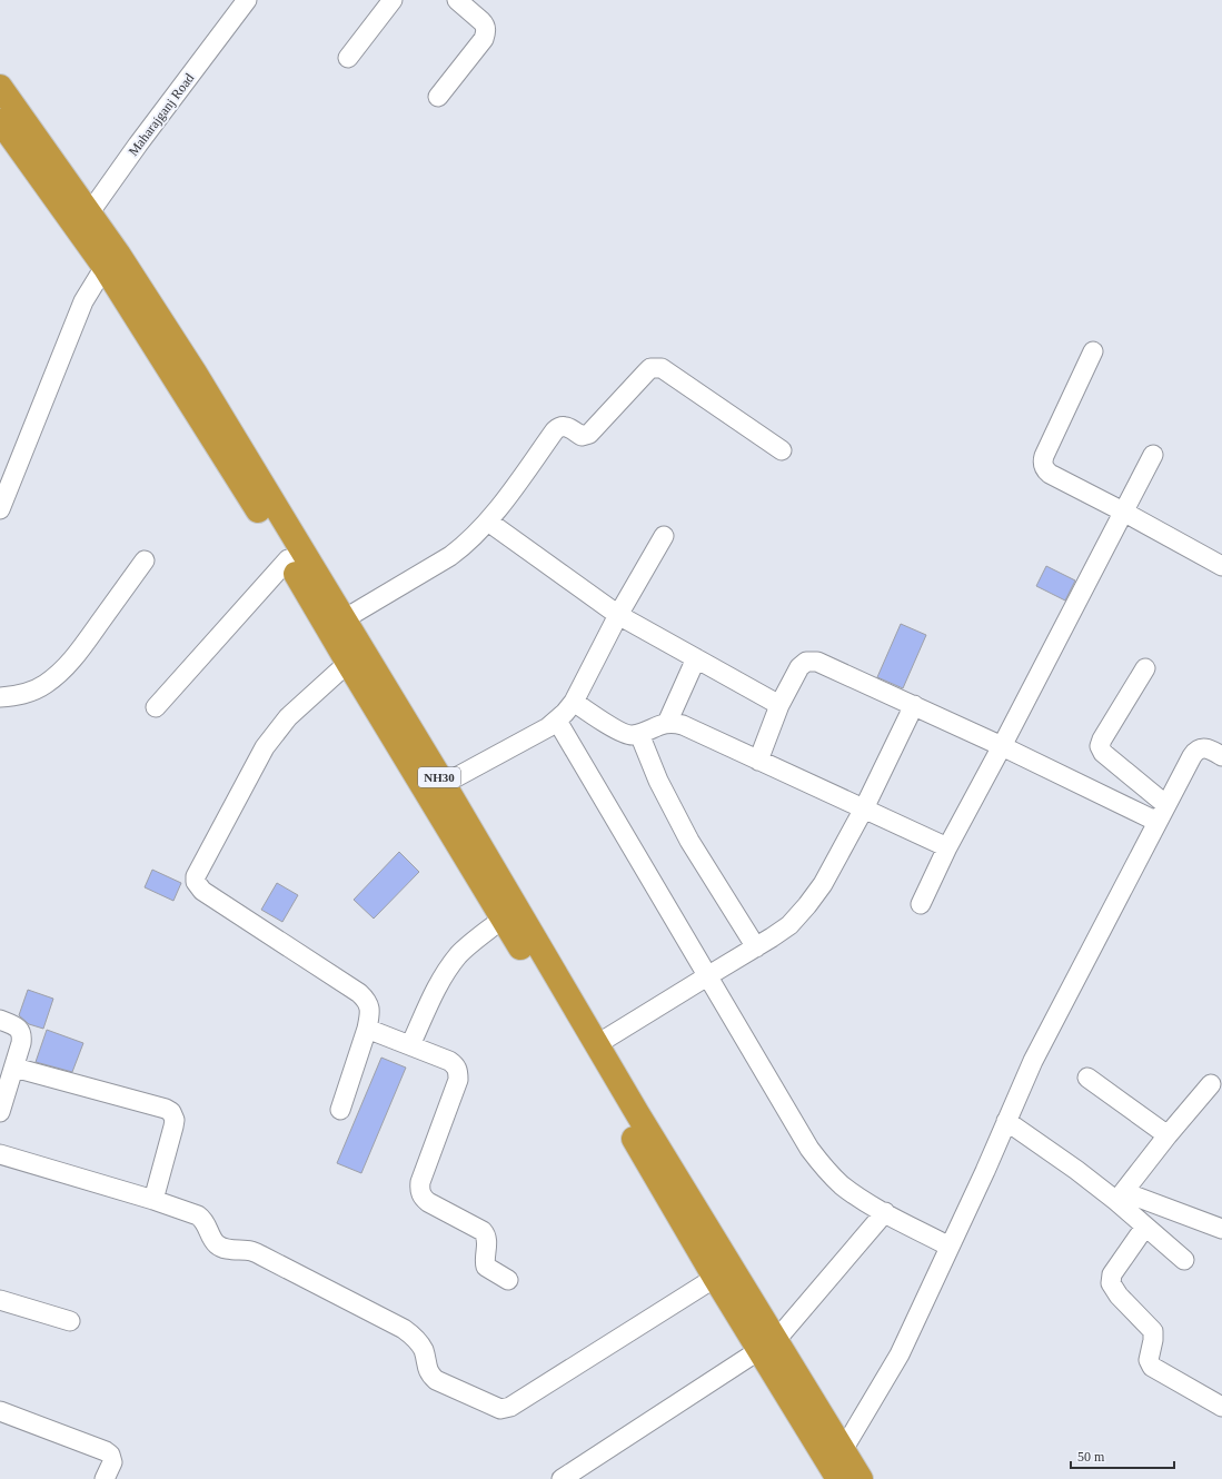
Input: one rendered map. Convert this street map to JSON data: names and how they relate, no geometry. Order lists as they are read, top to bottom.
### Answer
{
  "streets": {
    "highway": ["NH30"],
    "street": ["Maharajganj Road"]
  },
  "crossings": [
    ["Maharajganj Road", "NH30"]
  ],
  "scale_bar": "50 m"
}
